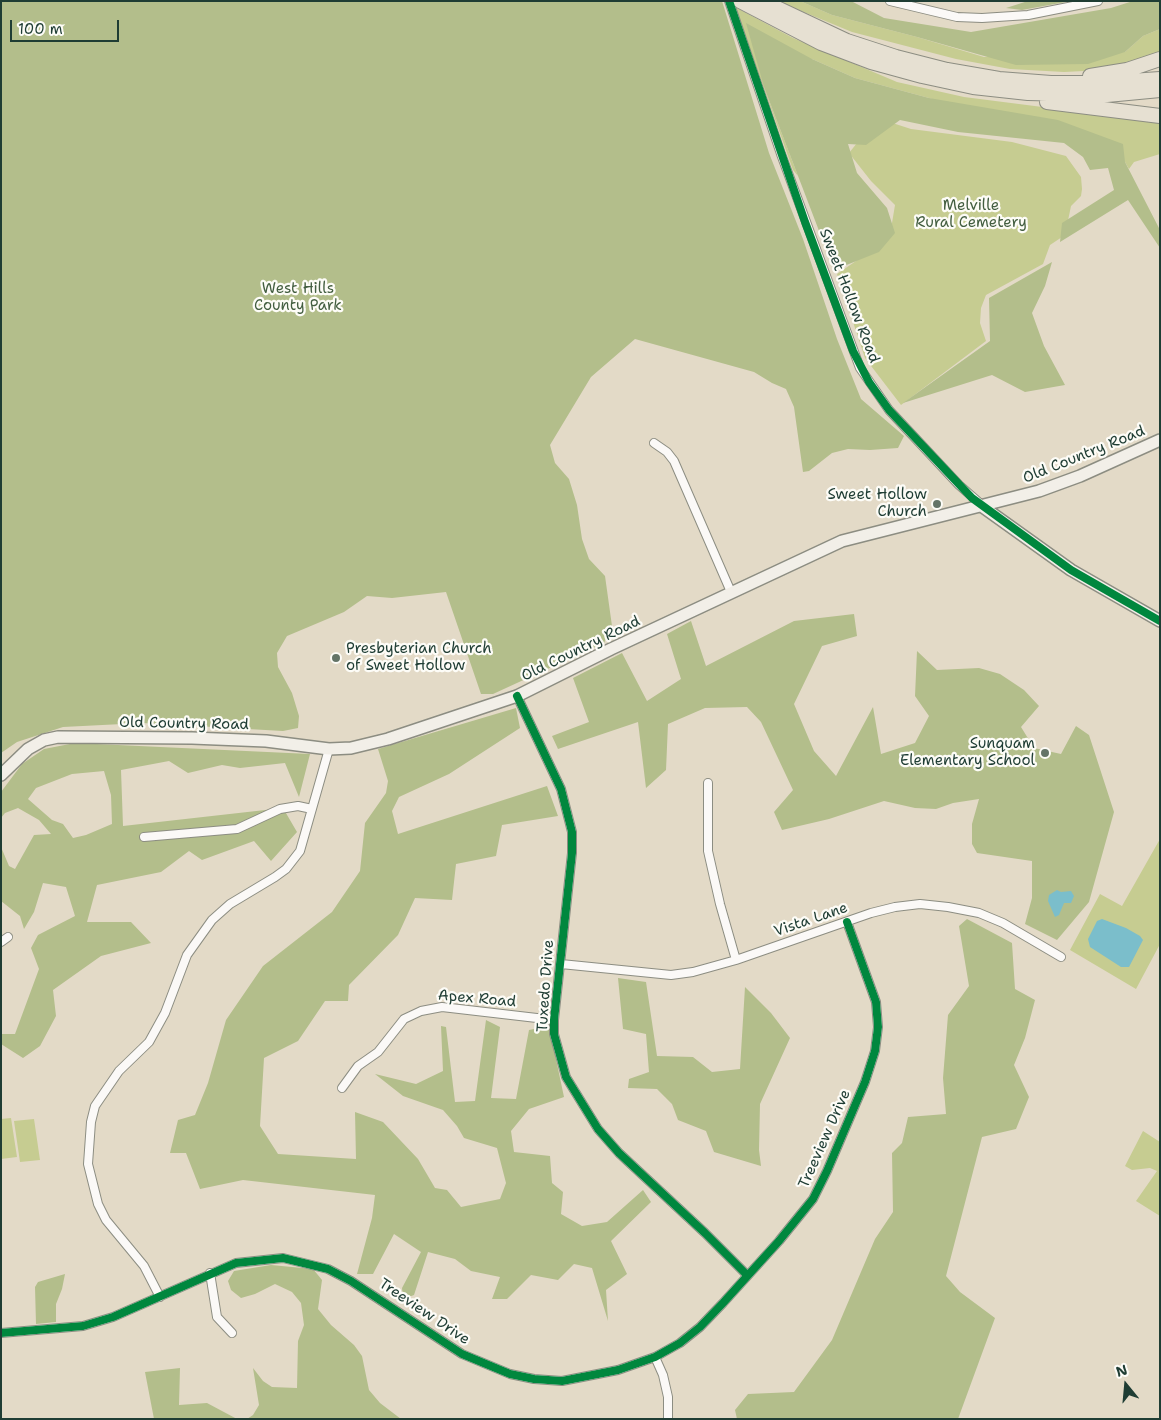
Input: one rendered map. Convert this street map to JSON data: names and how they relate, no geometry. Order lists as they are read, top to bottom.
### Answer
{
  "streets": {
    "main road": ["Sweet Hollow Road", "Old Country Road"],
    "street": [
      "Vista Lane",
      "Tuxedo Drive",
      "Apex Road",
      "Treeview Drive"
    ]
  },
  "crossings": [
    ["Sweet Hollow Road", "Old Country Road"],
    ["Old Country Road", "Tuxedo Drive"],
    ["Vista Lane", "Tuxedo Drive"],
    ["Vista Lane", "Treeview Drive"],
    ["Tuxedo Drive", "Apex Road"],
    ["Tuxedo Drive", "Treeview Drive"]
  ],
  "parks": ["Melville Rural Cemetery", "West Hills County Park"],
  "places": ["Sweet Hollow Church", "Presbyterian Church of Sweet Hollow", "Sunquam Elementary School"],
  "scale_bar": "100 m",
  "north": "top"
}
